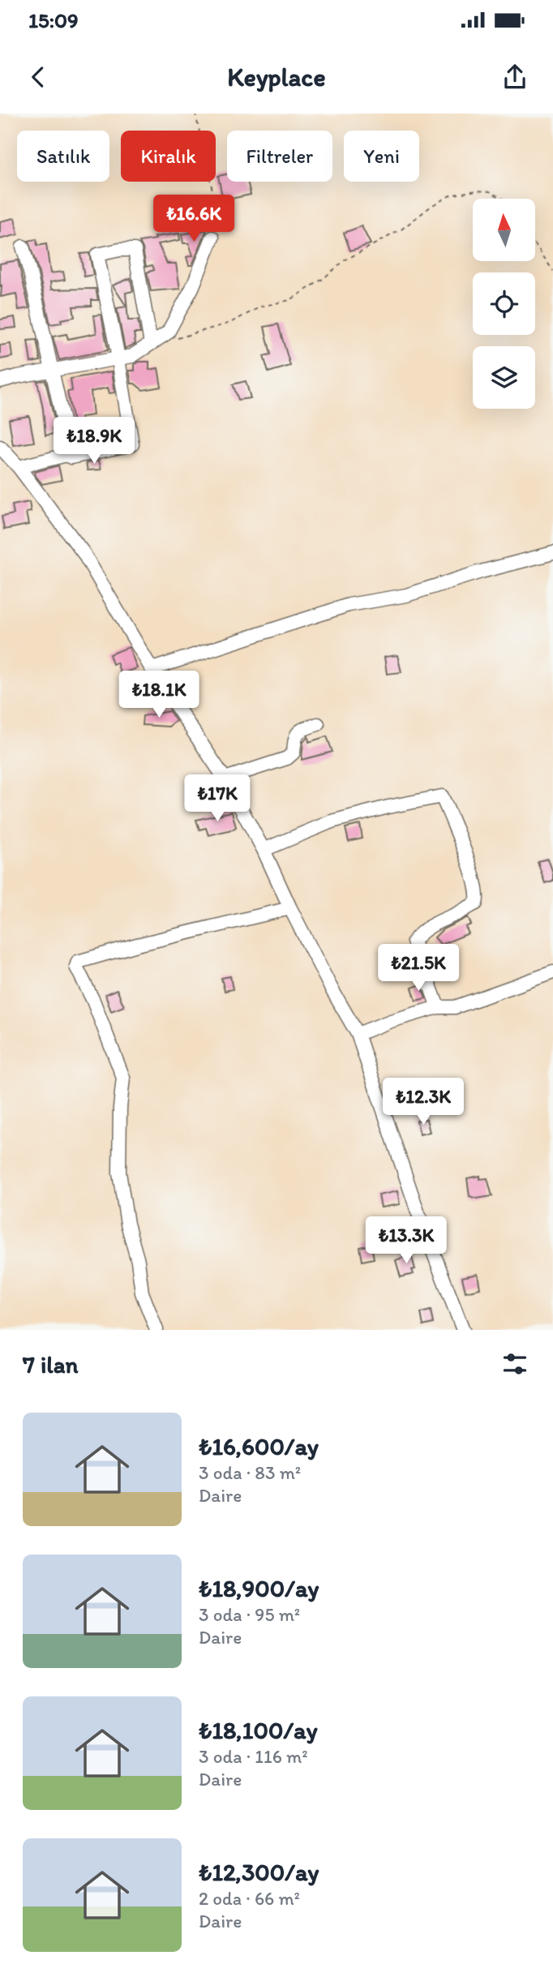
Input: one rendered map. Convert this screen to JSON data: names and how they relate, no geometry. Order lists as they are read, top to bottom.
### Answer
{
  "north": "top",
  "page": {
    "status": "15:09",
    "header": "Keyplace",
    "chip": [
      "Satılık",
      "Kiralık",
      "Filtreler",
      "Yeni"
    ],
    "price": [
      "₺16.6K",
      "₺18.9K",
      "₺18.1K",
      "₺17K",
      "₺21.5K",
      "₺12.3K",
      "₺13.3K"
    ],
    "heading": "7 ilan",
    "list": [
      {
        "name": "₺16,600/ay",
        "note": "3 oda · 83 m² · Daire"
      },
      {
        "name": "₺18,900/ay",
        "note": "3 oda · 95 m² · Daire"
      },
      {
        "name": "₺18,100/ay",
        "note": "3 oda · 116 m² · Daire"
      },
      {
        "name": "₺12,300/ay",
        "note": "2 oda · 66 m² · Daire"
      }
    ]
  }
}
